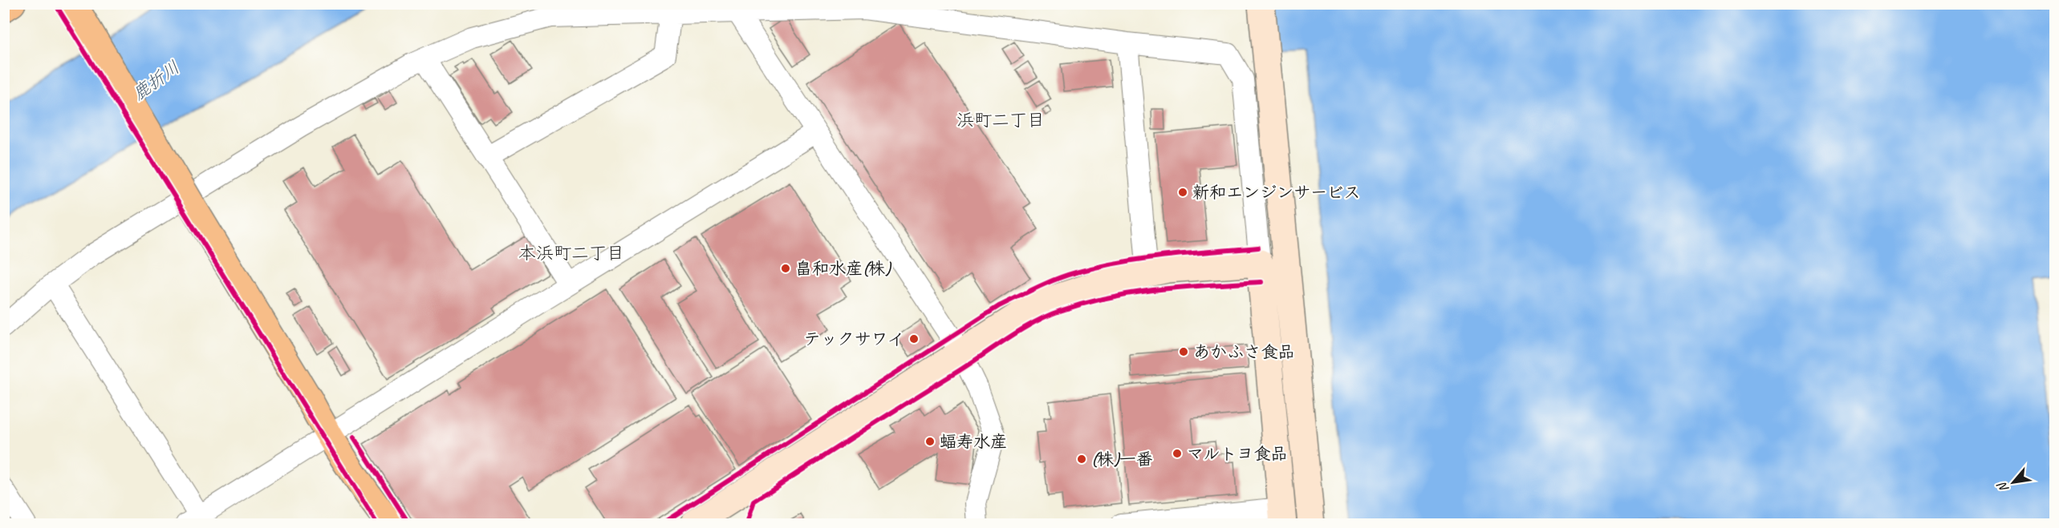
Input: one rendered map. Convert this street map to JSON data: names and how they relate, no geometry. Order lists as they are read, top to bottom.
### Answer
{
  "districts": ["浜町二丁目", "本浜町二丁目"],
  "water": ["鹿折川"],
  "places": [
    "新和エンジンサービス",
    "畠和水産(株)",
    "テックサワイ",
    "あかふさ食品",
    "蝠寿水産",
    "マルトヨ食品",
    "(株)一番"
  ],
  "north": "bottom left"
}
